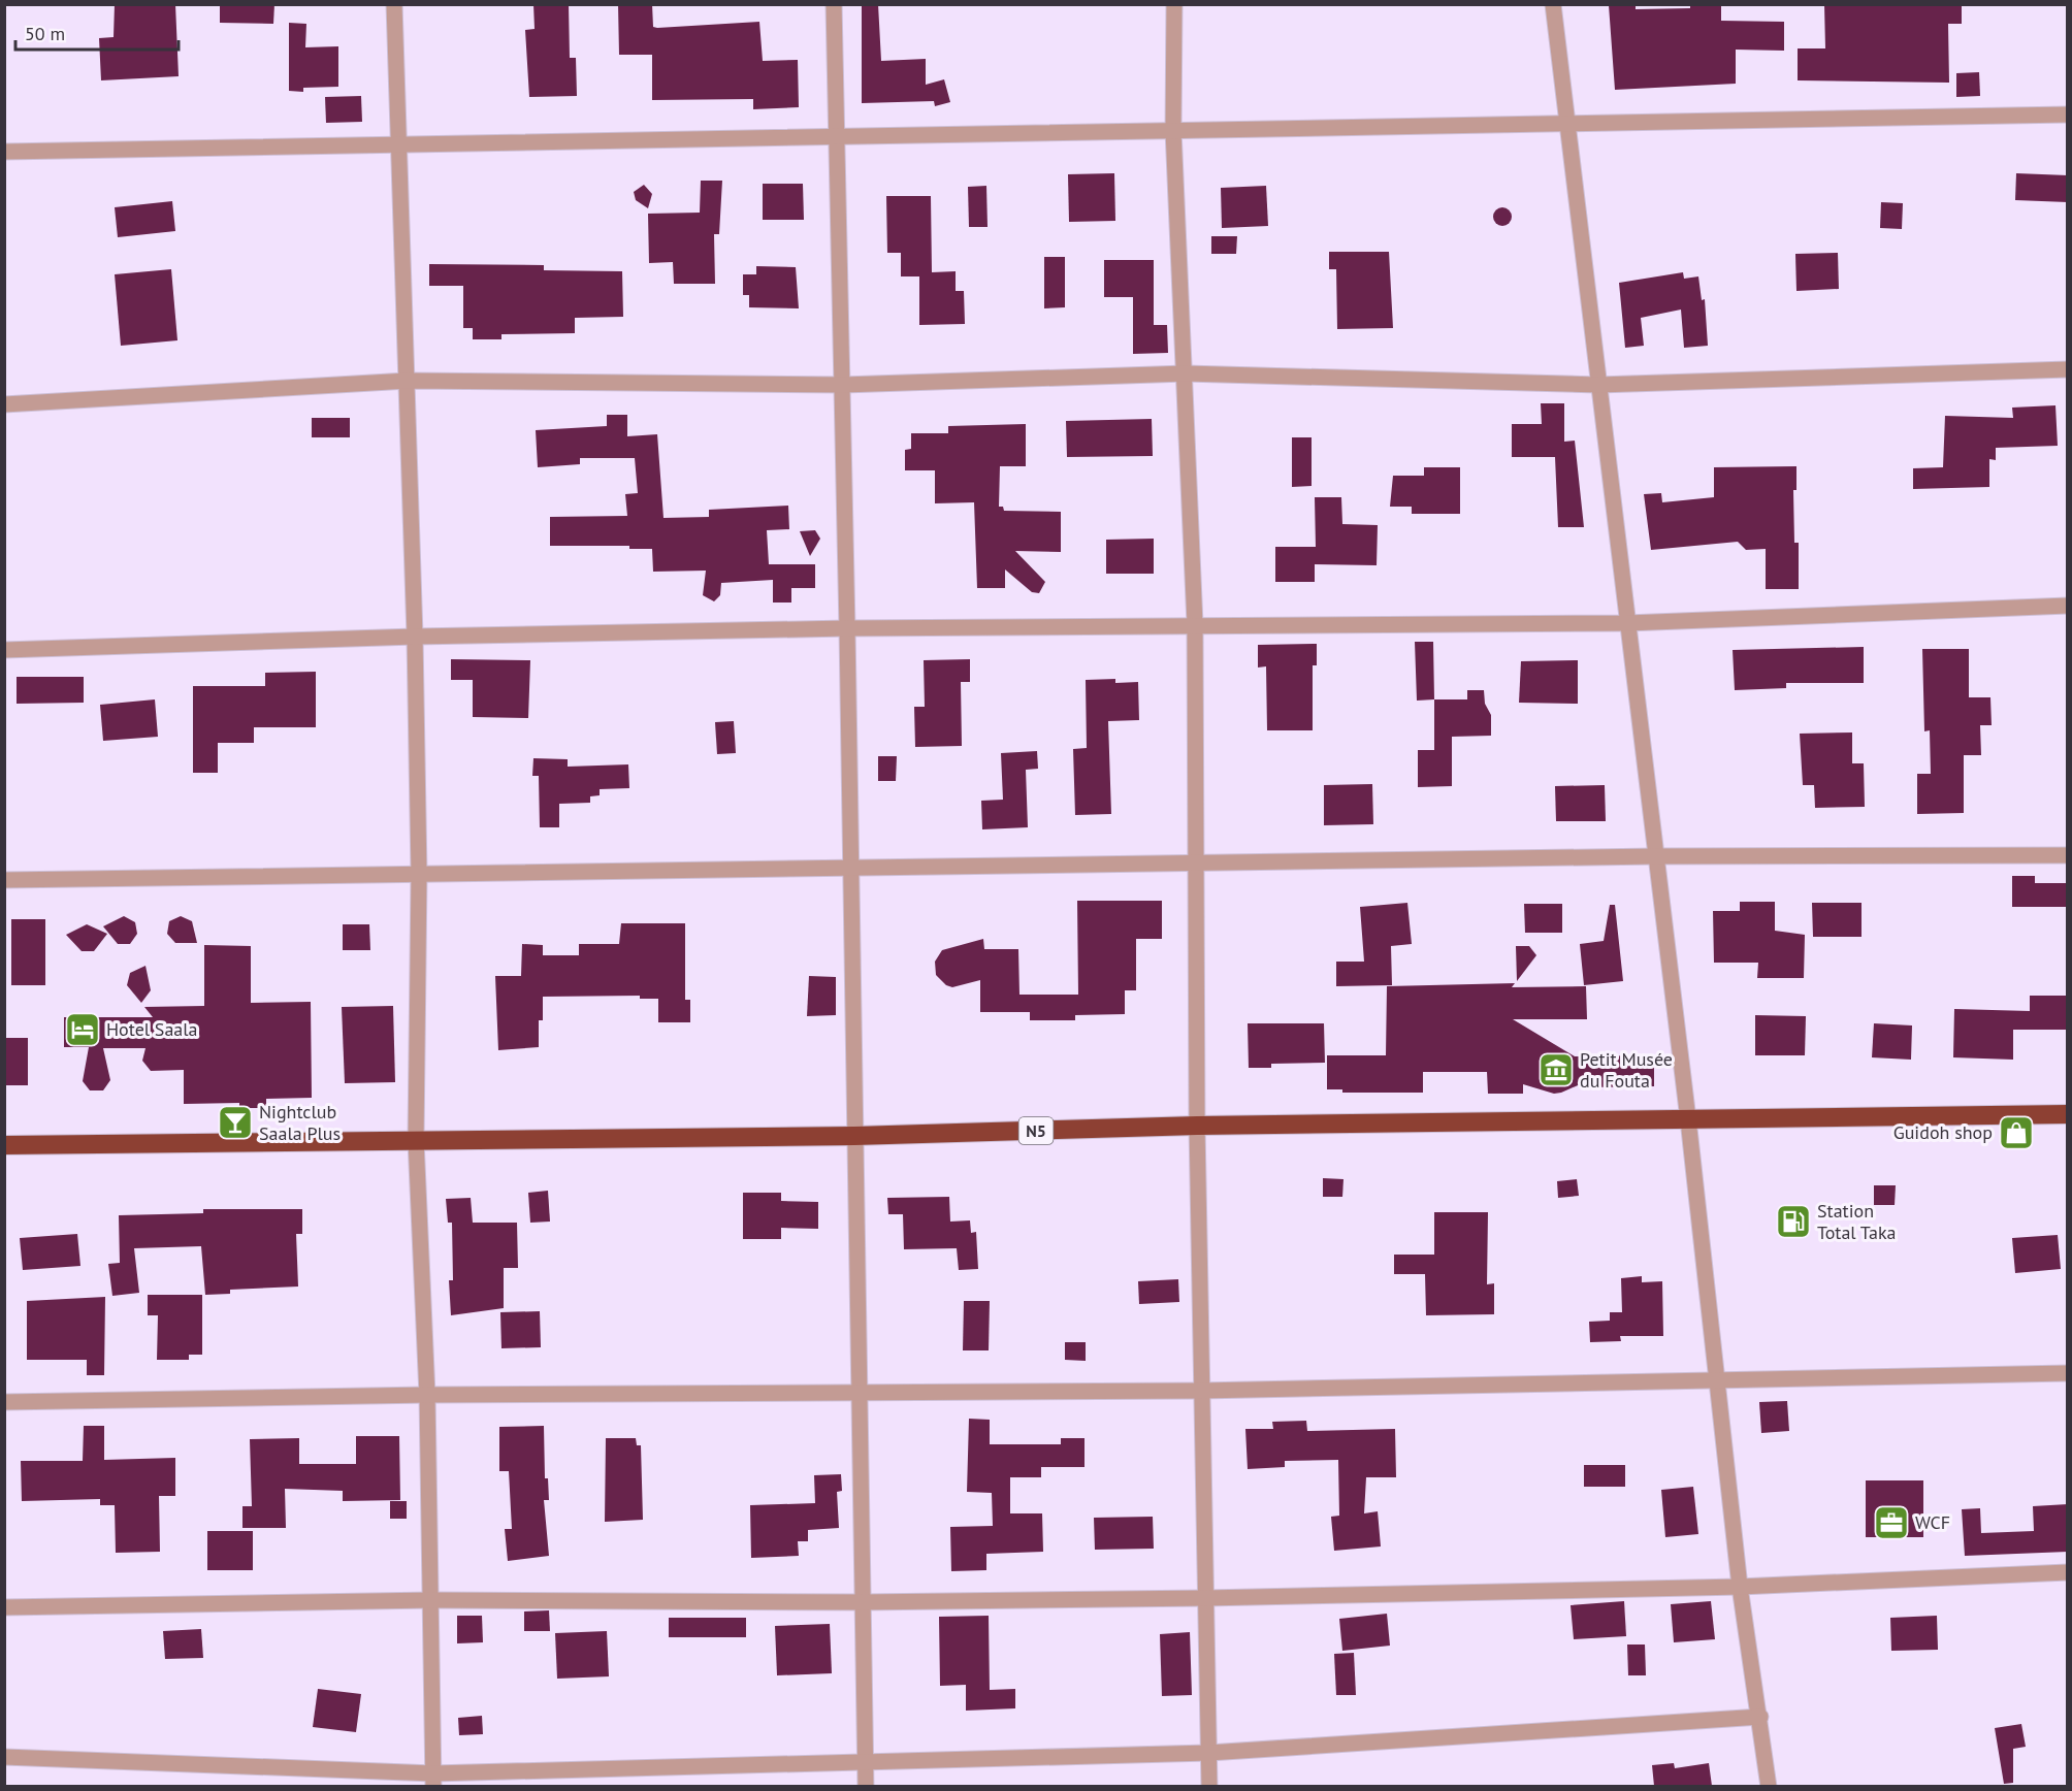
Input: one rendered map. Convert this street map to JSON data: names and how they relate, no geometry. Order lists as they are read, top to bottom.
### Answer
{
  "streets": {
    "highway": ["N5"]
  },
  "places": {
    "hotel": ["Hotel Saala"],
    "museum": ["Petit Musée du Fouta"],
    "bar": ["Nightclub Saala Plus"],
    "shop": ["Guidoh shop"],
    "fuel station": ["Station Total Taka"],
    "office": ["WCF"]
  },
  "scale_bar": "50 m"
}
